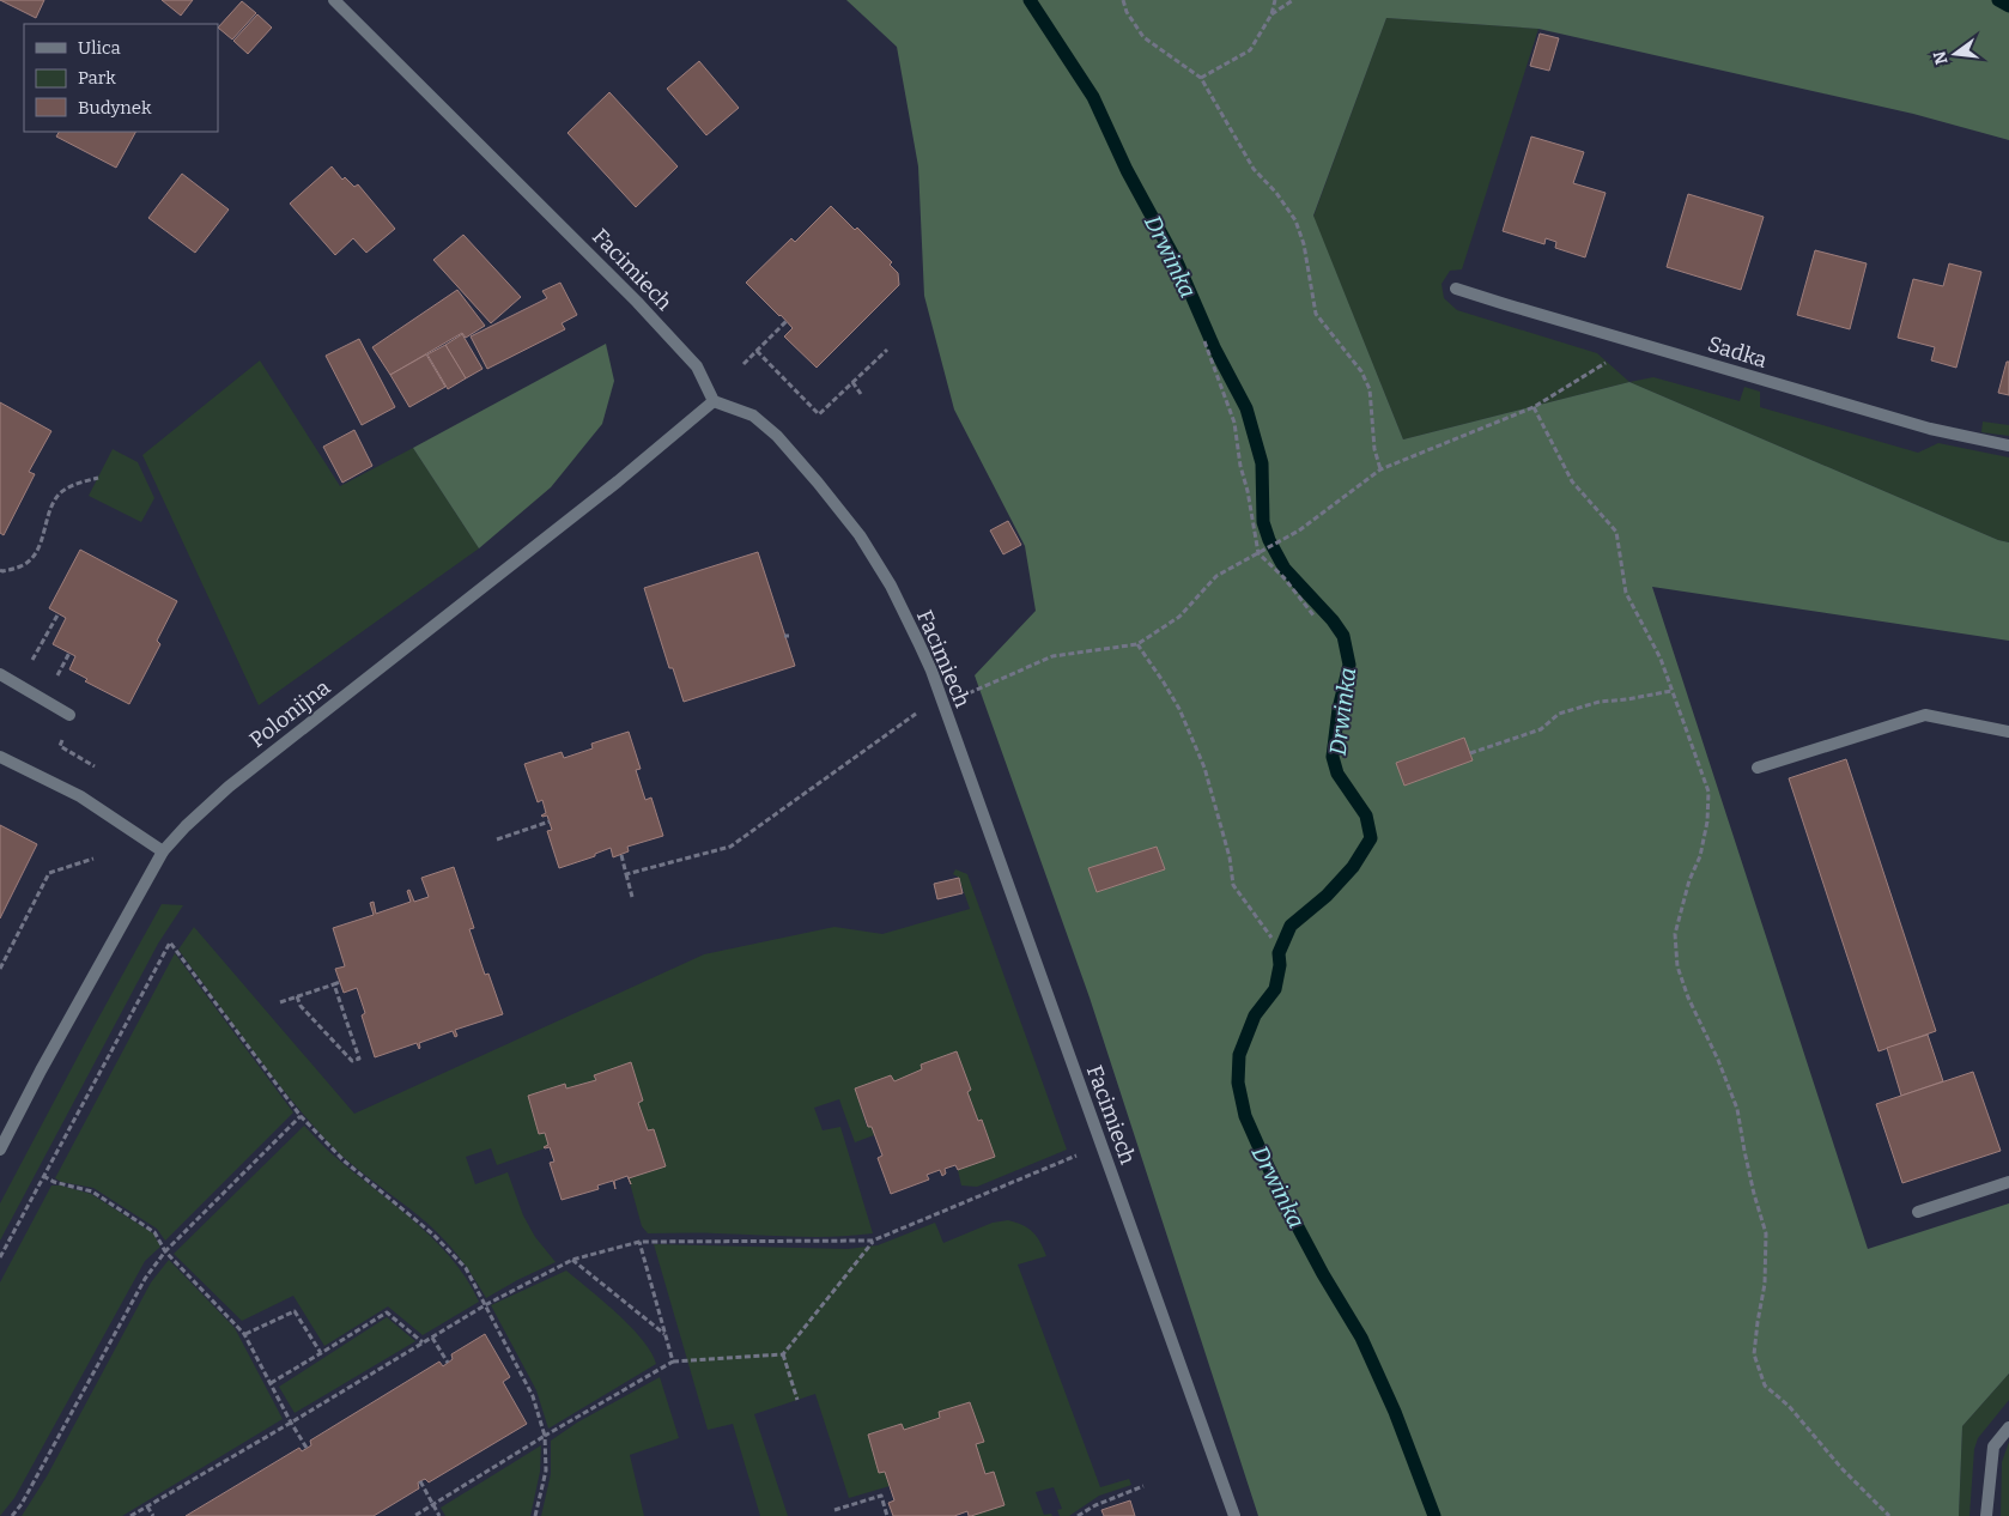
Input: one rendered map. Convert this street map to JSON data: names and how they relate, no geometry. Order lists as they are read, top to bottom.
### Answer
{
  "streets": {
    "street": ["Facimiech", "Sadka", "Polonijna"]
  },
  "crossings": [
    ["Facimiech", "Polonijna"]
  ],
  "water": ["Drwinka"],
  "legend": ["Ulica", "Park", "Budynek"],
  "north": "left"
}
